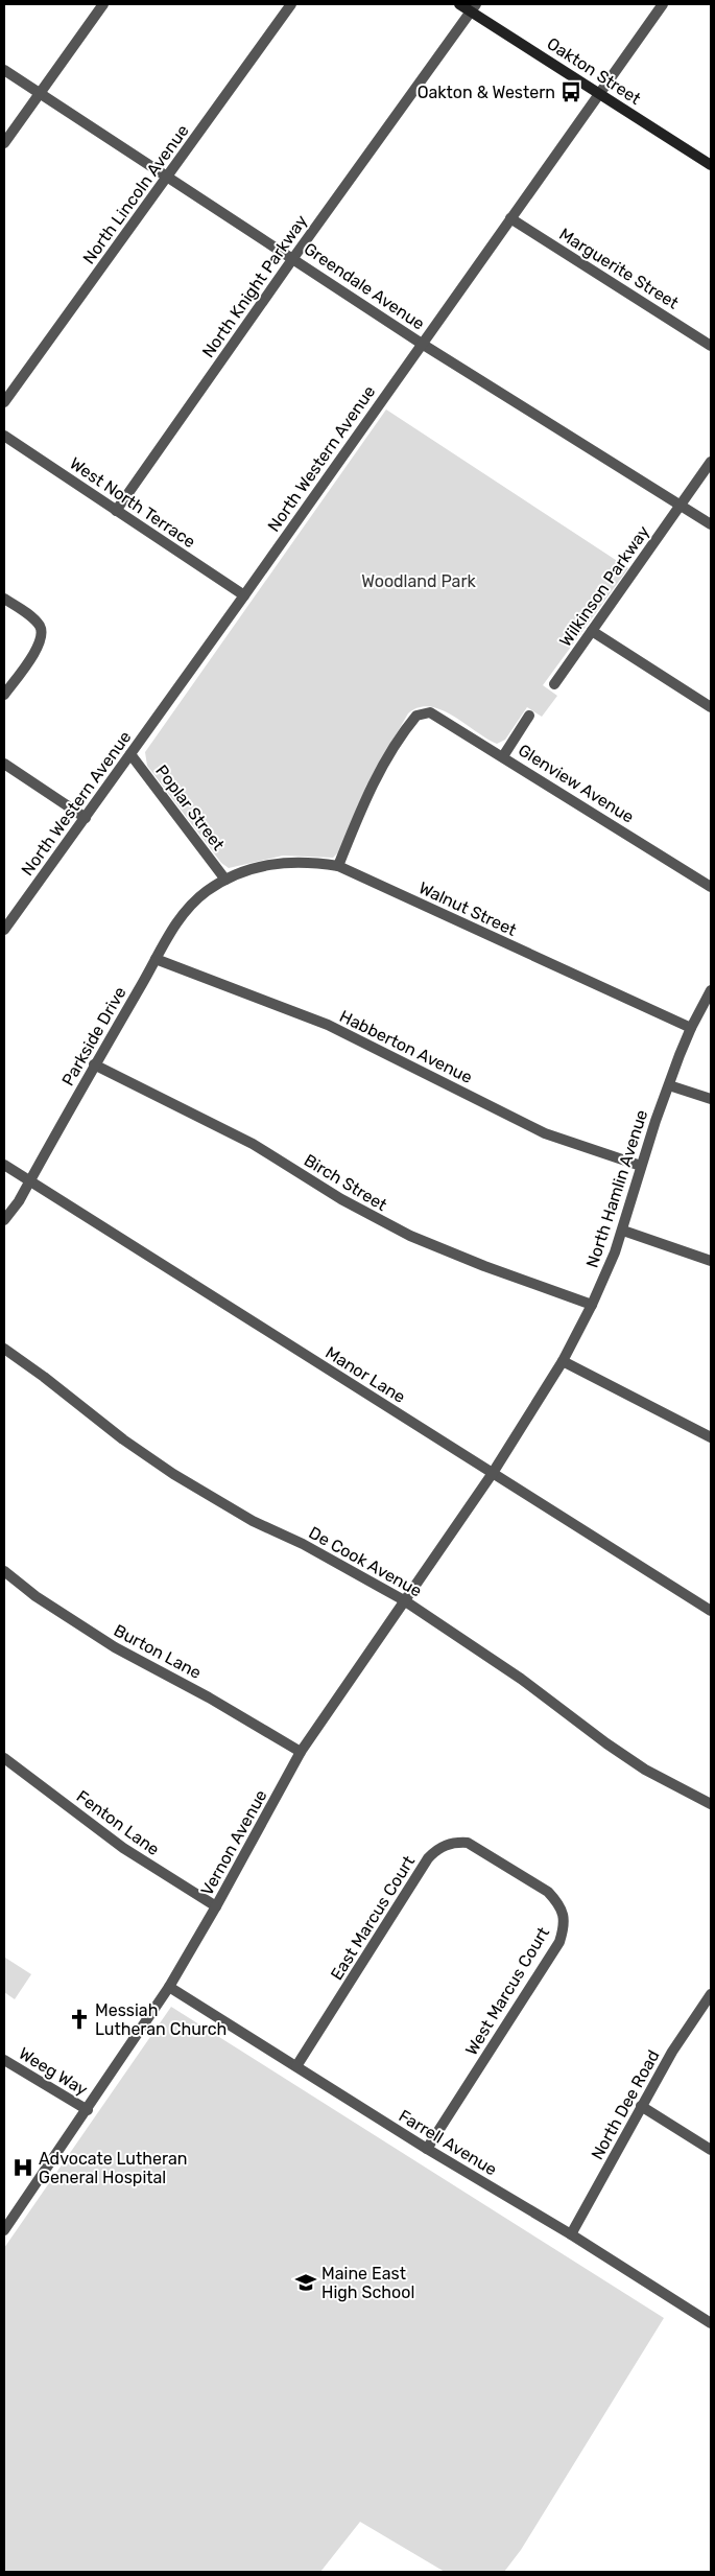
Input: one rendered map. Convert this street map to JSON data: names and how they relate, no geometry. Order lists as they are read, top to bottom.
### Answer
{
  "streets": {
    "main road": ["Oakton Street"],
    "street": [
      "North Lincoln Avenue",
      "Marguerite Street",
      "North Knight Parkway",
      "Greendale Avenue",
      "North Western Avenue",
      "West North Terrace",
      "Wilkinson Parkway",
      "Glenview Avenue",
      "Poplar Street",
      "Walnut Street",
      "Parkside Drive",
      "Habberton Avenue",
      "Birch Street",
      "North Hamlin Avenue",
      "Manor Lane",
      "De Cook Avenue",
      "Burton Lane",
      "Fenton Lane",
      "Vernon Avenue",
      "East Marcus Court",
      "West Marcus Court",
      "Weeg Way",
      "North Dee Road",
      "Farrell Avenue"
    ]
  },
  "crossings": [
    ["Oakton Street", "North Knight Parkway"],
    ["Oakton Street", "North Western Avenue"],
    ["North Lincoln Avenue", "Greendale Avenue"],
    ["Marguerite Street", "North Western Avenue"],
    ["North Knight Parkway", "Greendale Avenue"],
    ["North Knight Parkway", "West North Terrace"],
    ["Greendale Avenue", "North Western Avenue"],
    ["Greendale Avenue", "Wilkinson Parkway"],
    ["North Western Avenue", "West North Terrace"],
    ["North Western Avenue", "Poplar Street"],
    ["Glenview Avenue", "Walnut Street"],
    ["Poplar Street", "Walnut Street"],
    ["Poplar Street", "Parkside Drive"],
    ["Walnut Street", "Parkside Drive"],
    ["Walnut Street", "North Hamlin Avenue"],
    ["Parkside Drive", "Habberton Avenue"],
    ["Parkside Drive", "Birch Street"],
    ["Parkside Drive", "Manor Lane"],
    ["Habberton Avenue", "North Hamlin Avenue"],
    ["Birch Street", "North Hamlin Avenue"],
    ["North Hamlin Avenue", "Manor Lane"],
    ["North Hamlin Avenue", "Vernon Avenue"],
    ["Manor Lane", "Vernon Avenue"],
    ["De Cook Avenue", "Vernon Avenue"],
    ["Burton Lane", "Vernon Avenue"],
    ["Fenton Lane", "Vernon Avenue"],
    ["Vernon Avenue", "Weeg Way"],
    ["Vernon Avenue", "Farrell Avenue"],
    ["East Marcus Court", "West Marcus Court"],
    ["East Marcus Court", "Farrell Avenue"],
    ["West Marcus Court", "Farrell Avenue"],
    ["North Dee Road", "Farrell Avenue"]
  ],
  "parks": ["Woodland Park"],
  "places": {
    "bus stop": ["Oakton & Western"],
    "church": ["Messiah Lutheran Church"],
    "hospital": ["Advocate Lutheran General Hospital"],
    "school or university": ["Maine East High School"]
  }
}
